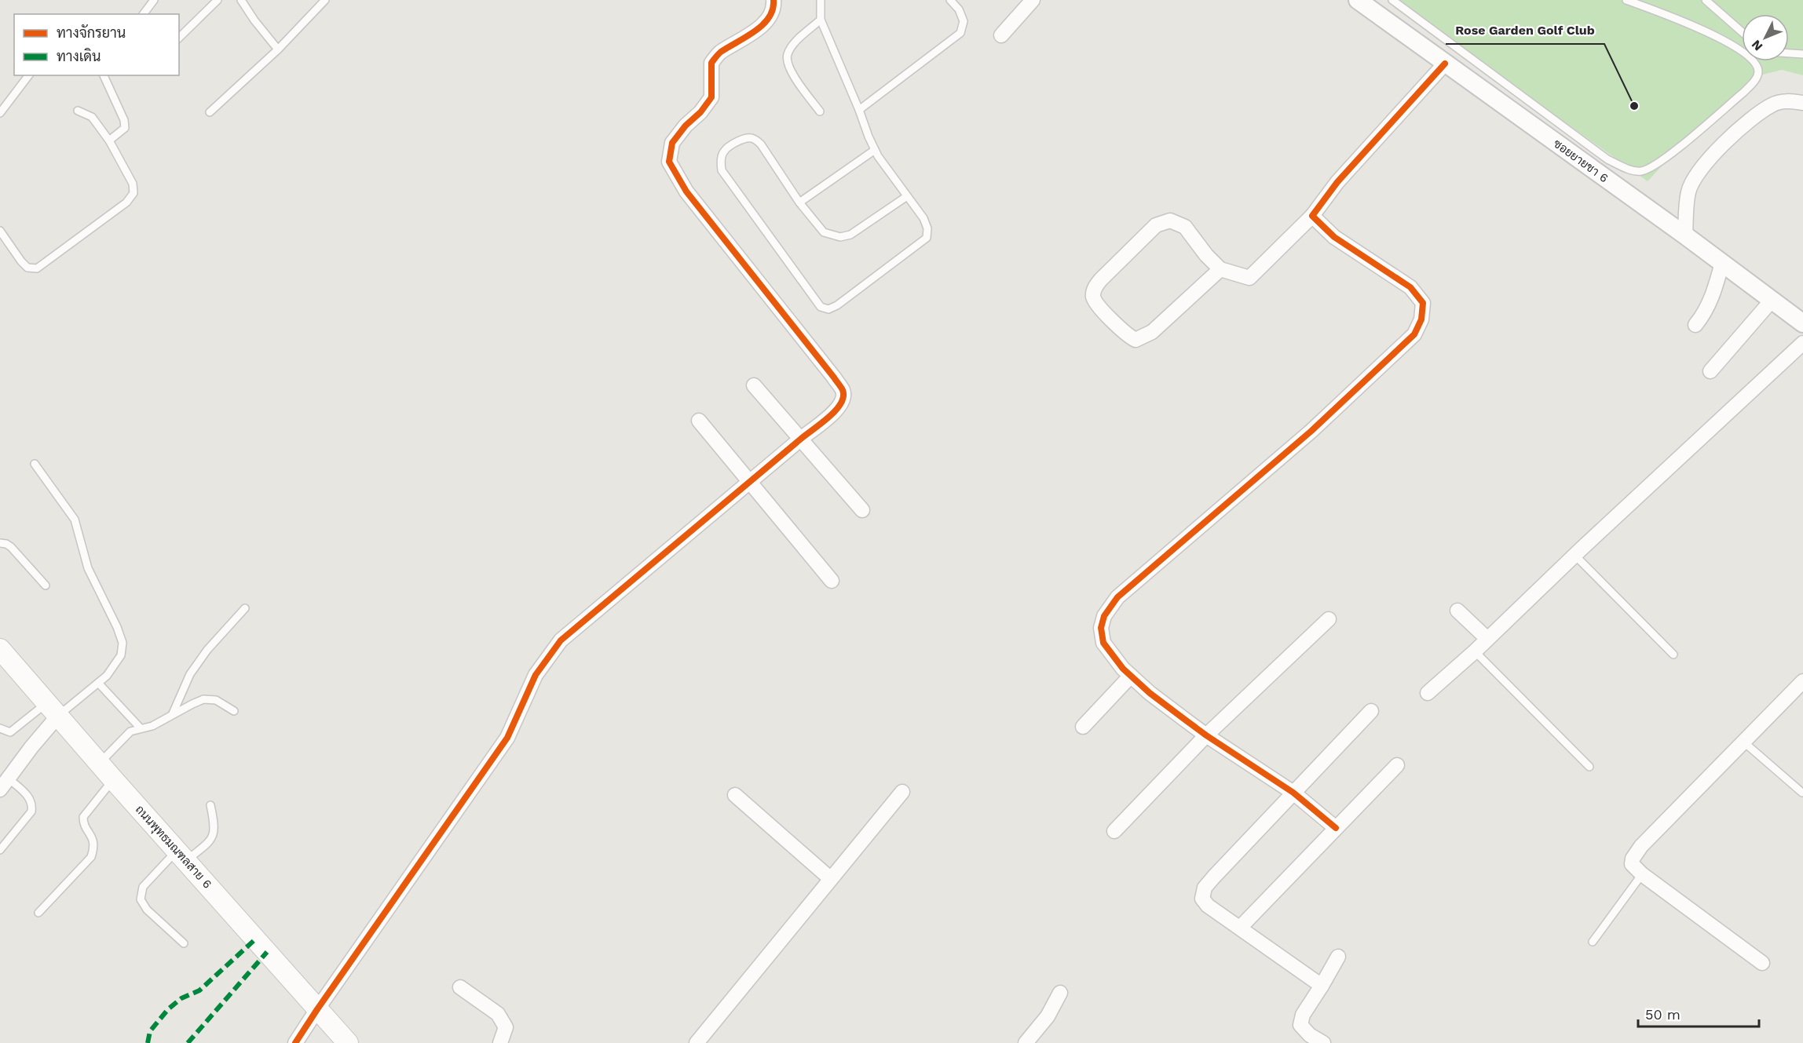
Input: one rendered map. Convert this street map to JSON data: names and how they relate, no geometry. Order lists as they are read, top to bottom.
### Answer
{
  "streets": {
    "main road": ["ถนนพุทธมณฑลสาย 6"],
    "street": ["ซอยยายชา 6"]
  },
  "places": ["Rose Garden Golf Club"],
  "legend": ["ทางจักรยาน", "ทางเดิน"],
  "scale_bar": "50 m",
  "north": "bottom left"
}
